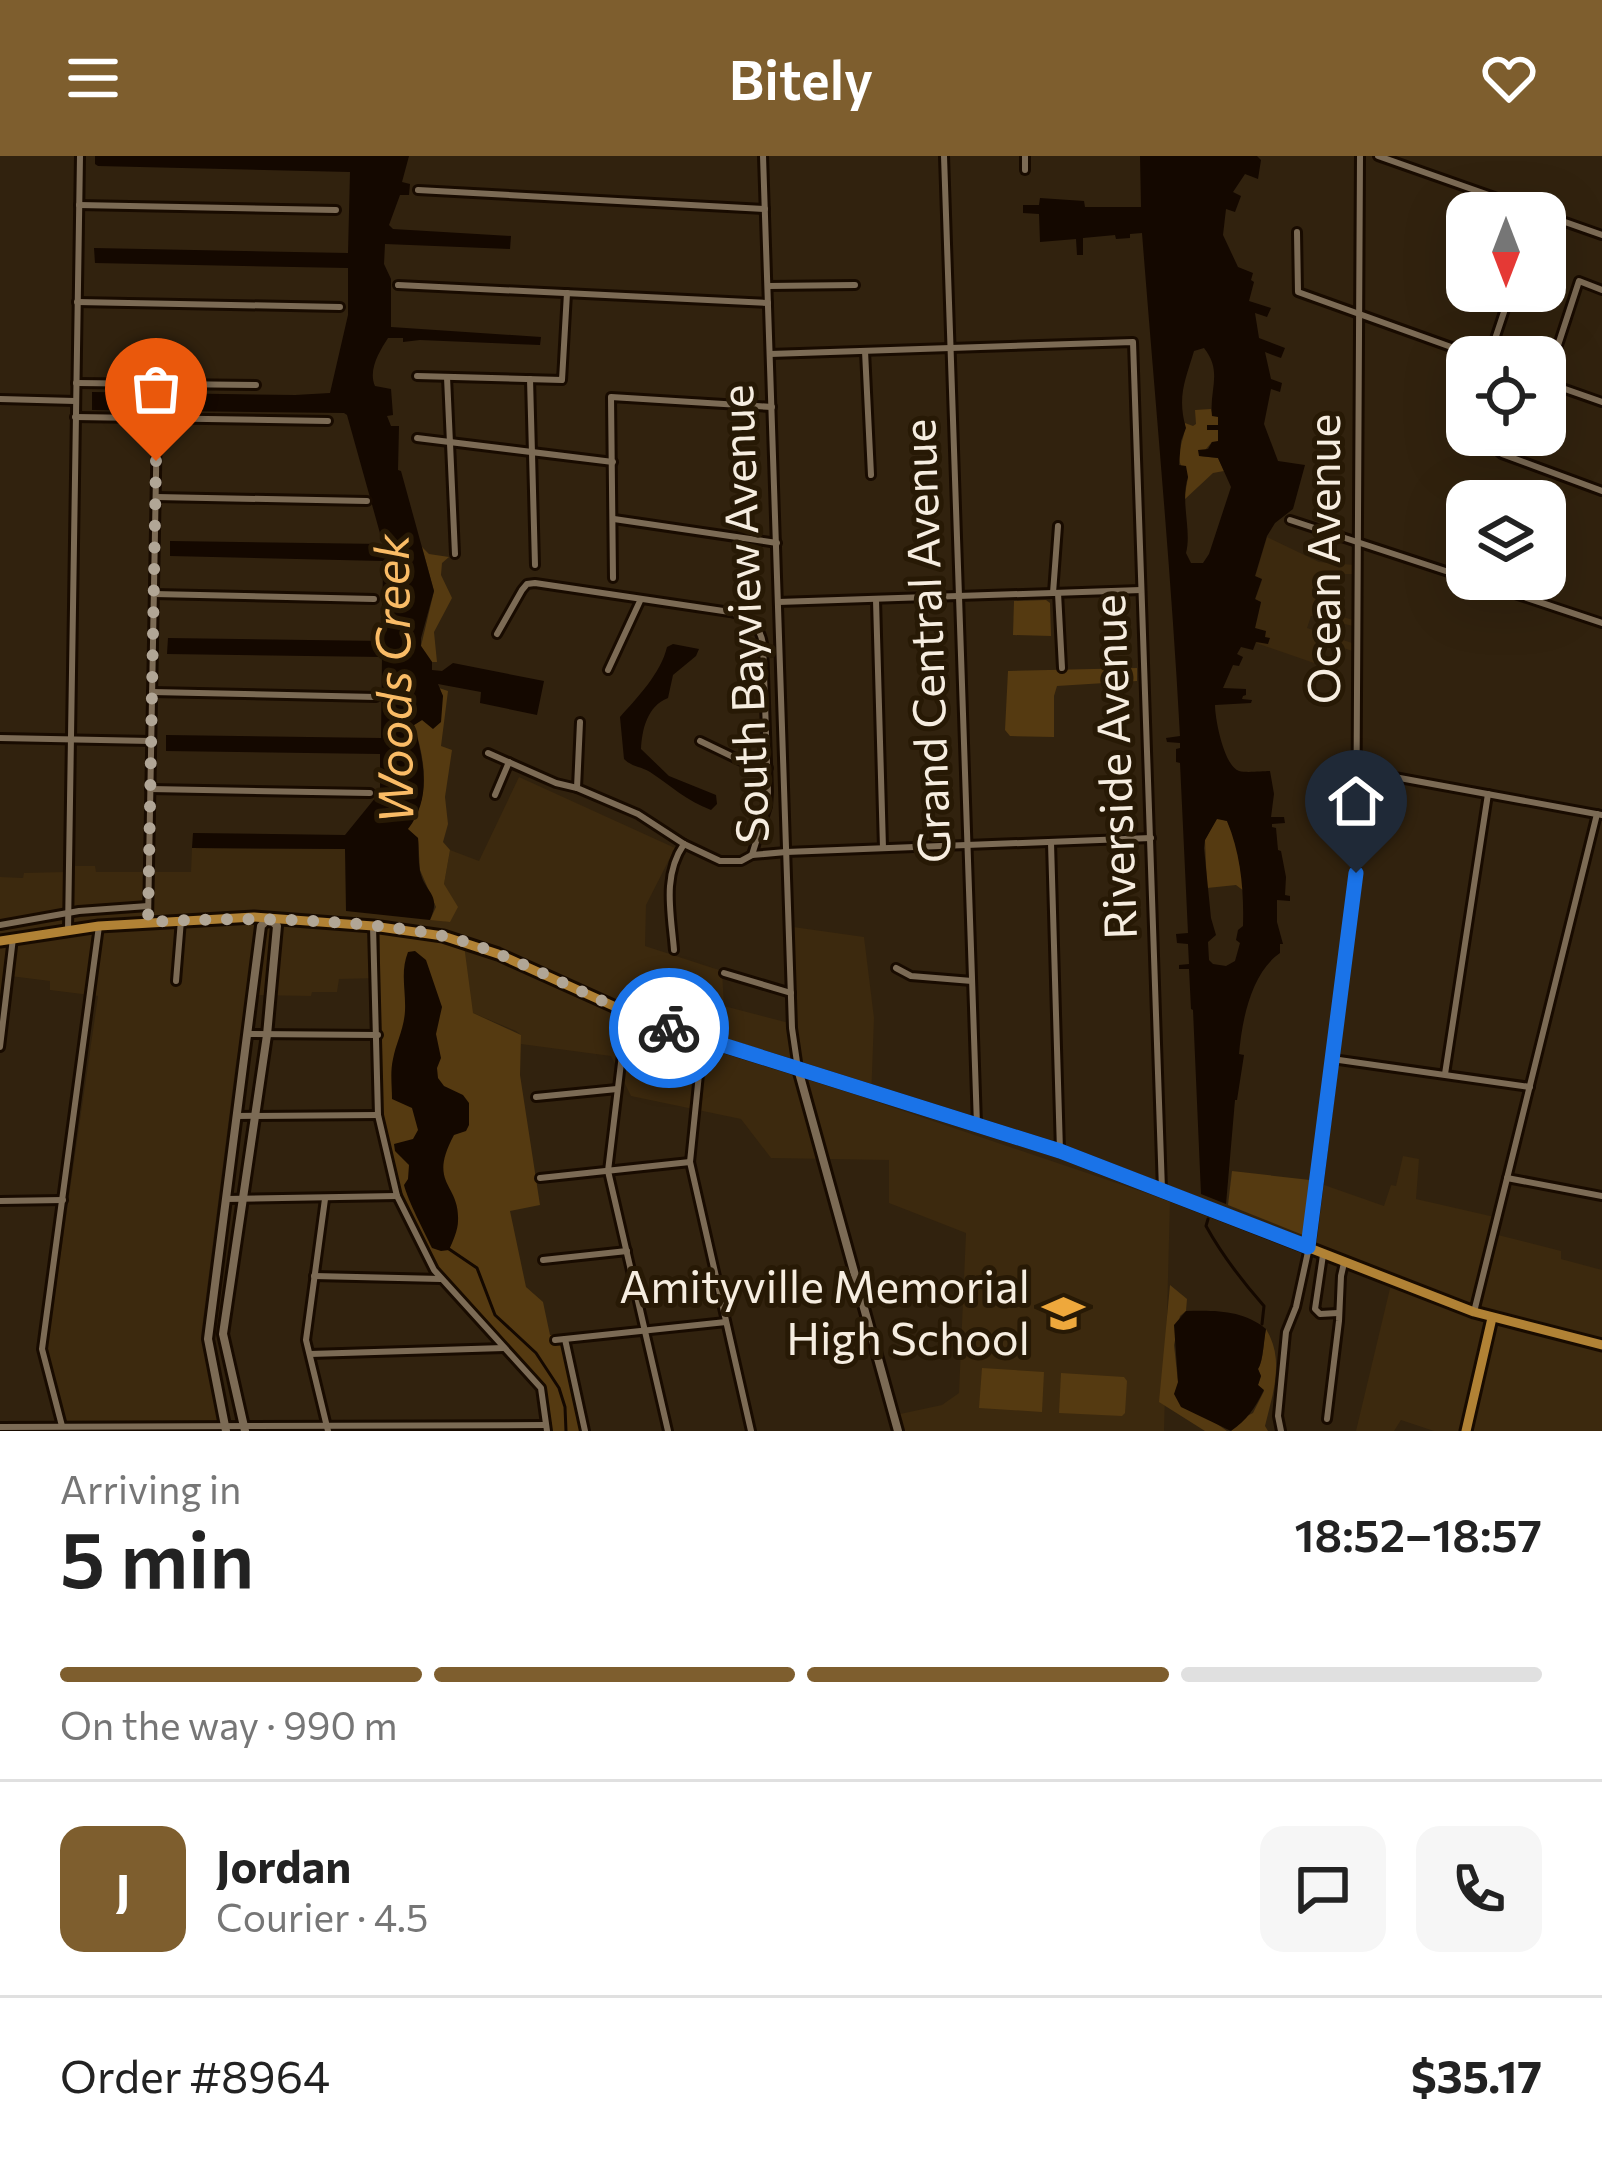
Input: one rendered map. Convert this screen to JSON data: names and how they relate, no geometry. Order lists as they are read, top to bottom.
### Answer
{
  "streets": {
    "street": [
      "Ocean Avenue",
      "South Bayview Avenue",
      "Grand Central Avenue",
      "Riverside Avenue"
    ]
  },
  "crossings": [
    ["Grand Central Avenue", "Riverside Avenue"]
  ],
  "water": ["Woods Creek"],
  "places": {
    "school or university": ["Amityville Memorial High School"]
  },
  "north": "bottom",
  "page": {
    "header": "Bitely",
    "heading": ["5 min", "Arriving in", "18:52–18:57"],
    "panel": [
      "Jordan",
      "Courier · 4.5",
      "Order #8964",
      "$35.17"
    ],
    "bar": "On the way · 990 m",
    "round": "J"
  }
}
